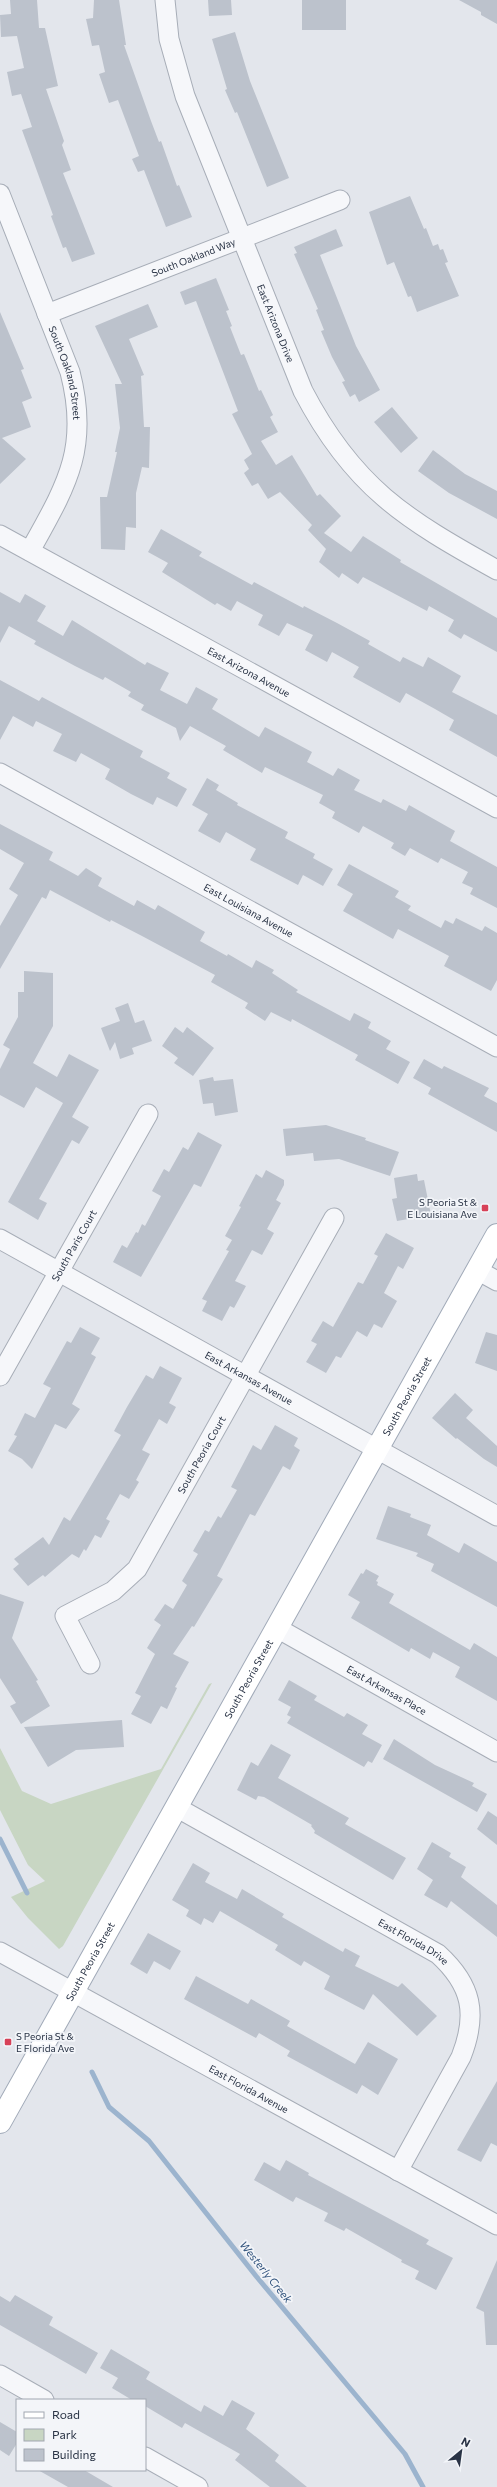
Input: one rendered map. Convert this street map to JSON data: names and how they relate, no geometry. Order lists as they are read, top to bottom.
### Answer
{
  "streets": {
    "main road": ["South Peoria Street"],
    "street": [
      "South Oakland Way",
      "East Arizona Drive",
      "South Oakland Street",
      "East Arizona Avenue",
      "East Louisiana Avenue",
      "South Paris Court",
      "East Arkansas Avenue",
      "South Peoria Court",
      "East Arkansas Place",
      "East Florida Drive",
      "East Florida Avenue"
    ]
  },
  "crossings": [
    ["South Oakland Way", "East Arizona Drive"],
    ["South Oakland Way", "South Oakland Street"],
    ["South Oakland Street", "East Arizona Avenue"],
    ["South Paris Court", "East Arkansas Avenue"],
    ["East Arkansas Avenue", "South Peoria Street"],
    ["East Arkansas Avenue", "South Peoria Court"],
    ["South Peoria Street", "East Arkansas Place"],
    ["South Peoria Street", "East Florida Drive"],
    ["South Peoria Street", "East Florida Avenue"],
    ["East Florida Drive", "East Florida Avenue"]
  ],
  "water": ["Westerly Creek"],
  "places": {
    "transit": ["S Peoria St & E Louisiana Ave", "S Peoria St & E Florida Ave"]
  },
  "legend": ["Road", "Park", "Building"],
  "north": "top right"
}
